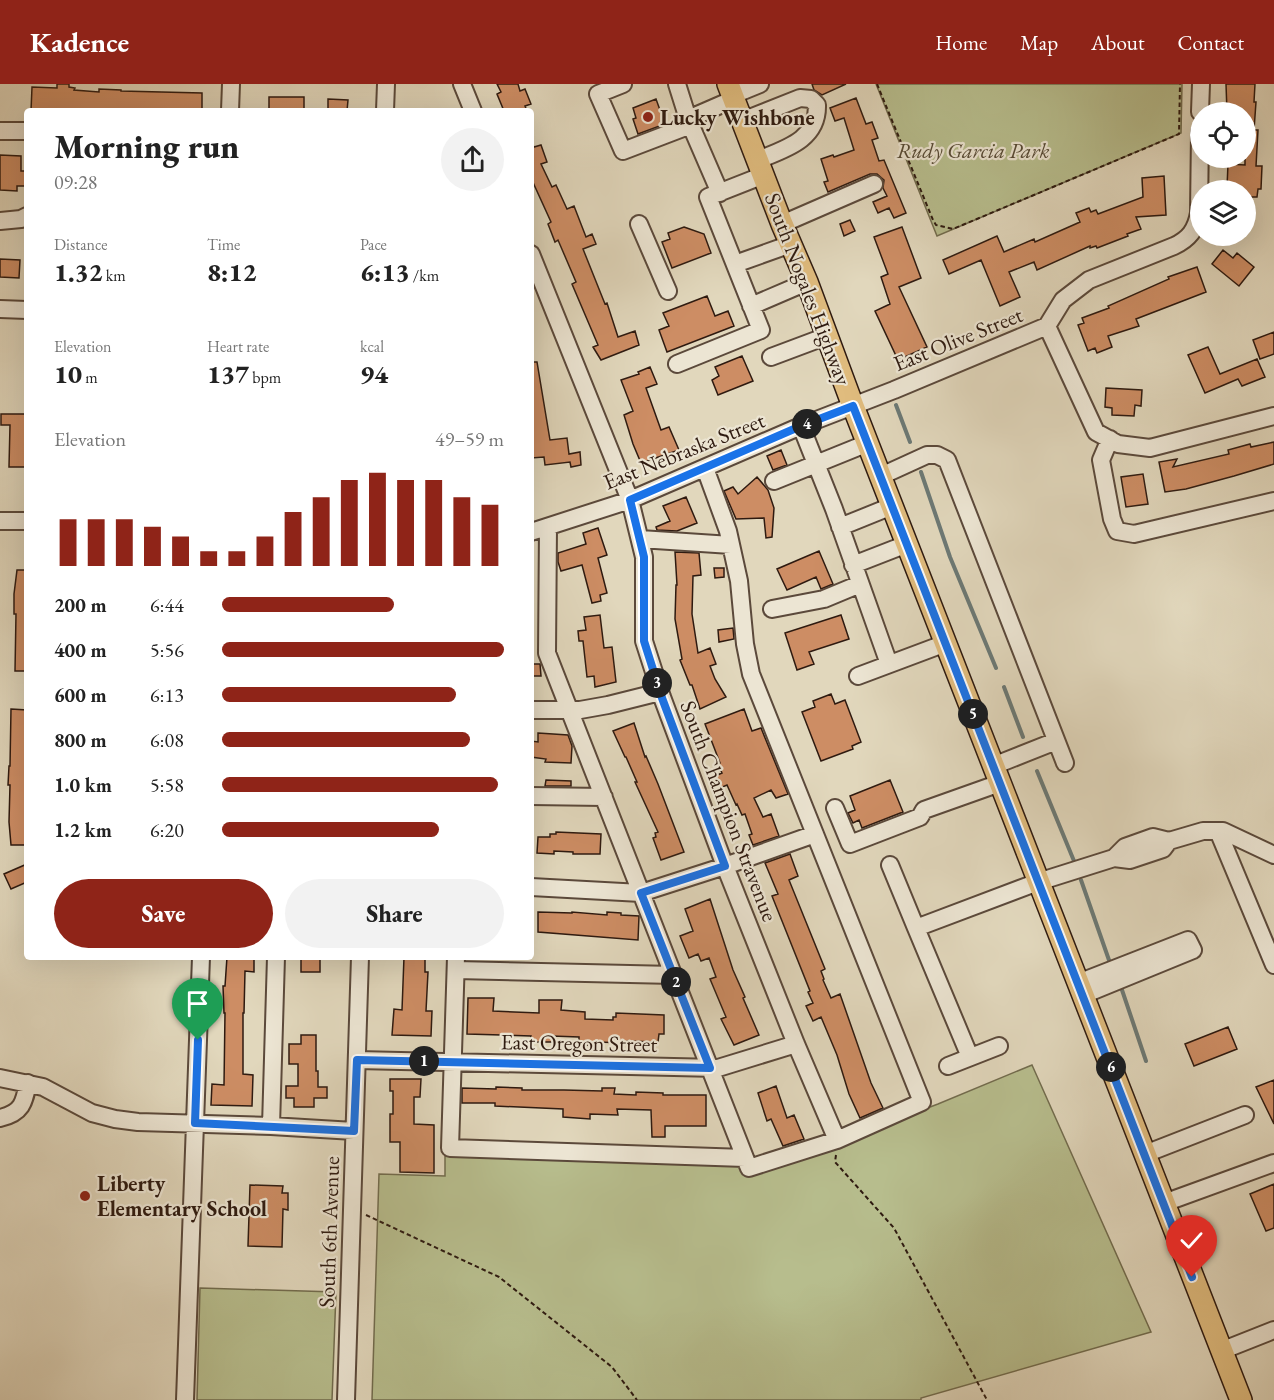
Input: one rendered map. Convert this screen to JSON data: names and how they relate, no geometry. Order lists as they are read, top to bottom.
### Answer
{
  "streets": {
    "main road": ["South Nogales Highway"],
    "street": [
      "East Olive Street",
      "East Nebraska Street",
      "South Champion Stravenue",
      "East Oregon Street",
      "South 6th Avenue"
    ]
  },
  "crossings": [
    ["South Nogales Highway", "East Olive Street"],
    ["South Nogales Highway", "East Nebraska Street"],
    ["East Olive Street", "East Nebraska Street"],
    ["East Nebraska Street", "South Champion Stravenue"],
    ["South Champion Stravenue", "East Oregon Street"],
    ["East Oregon Street", "South 6th Avenue"]
  ],
  "parks": ["Rudy Garcia Park"],
  "places": ["Lucky Wishbone", "Liberty Elementary School"],
  "page": {
    "header": "Kadence",
    "nav": [
      "Home",
      "Map",
      "About",
      "Contact"
    ],
    "heading": ["Morning run", "09:28"],
    "stats": [
      ["Distance", "1.32 km"],
      ["Time", "8:12"],
      ["Pace", "6:13 /km"],
      ["Elevation", "10 m"],
      ["Heart rate", "137 bpm"],
      ["kcal", "94"]
    ],
    "pins": [
      "4",
      "3",
      "5",
      "2",
      "1",
      "6"
    ],
    "chart": ["Elevation", "49–59 m"],
    "list": [
      {
        "name": "200 m",
        "note": "6:44"
      },
      {
        "name": "400 m",
        "note": "5:56"
      },
      {
        "name": "600 m",
        "note": "6:13"
      },
      {
        "name": "800 m",
        "note": "6:08"
      },
      {
        "name": "1.0 km",
        "note": "5:58"
      },
      {
        "name": "1.2 km",
        "note": "6:20"
      }
    ],
    "buttons": ["Save", "Share"]
  }
}
